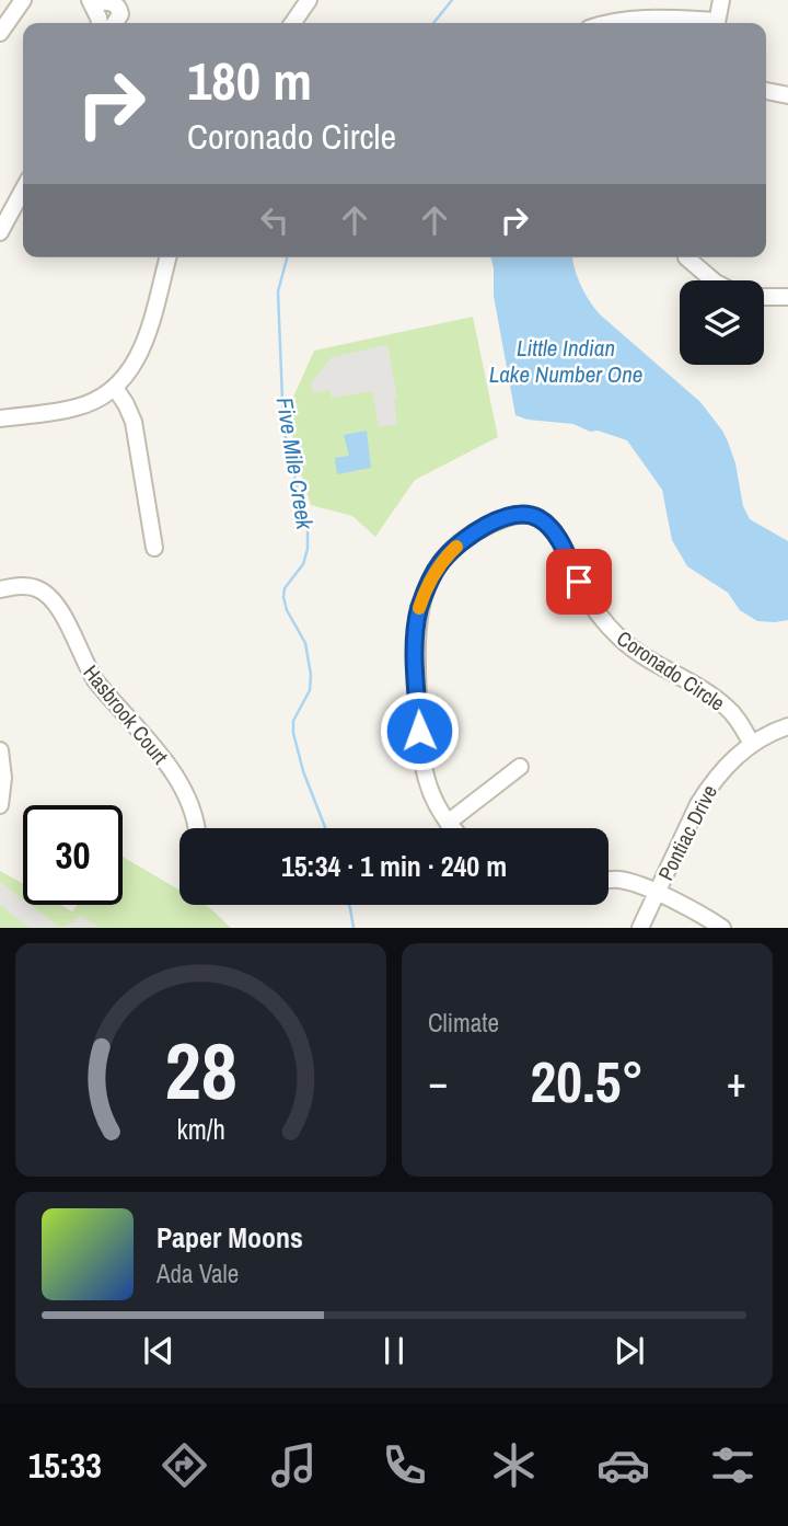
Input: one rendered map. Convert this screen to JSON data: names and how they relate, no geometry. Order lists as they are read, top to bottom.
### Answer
{
  "streets": {
    "street": ["Coronado Circle", "Hasbrook Court", "Pontiac Drive"]
  },
  "crossings": [
    ["Coronado Circle", "Pontiac Drive"]
  ],
  "water": ["Little Indian Lake Number One", "Five Mile Creek"],
  "page": {
    "turn": ["180 m", "Coronado Circle"],
    "limit": "30",
    "trip": "15:34 · 1 min · 240 m",
    "tile": "Climate",
    "heat": ["−", "20.5°", "+"],
    "song": ["Paper Moons", "Ada Vale"],
    "tabs": "15:33",
    "gauge": ["28", "km/h"]
  }
}
